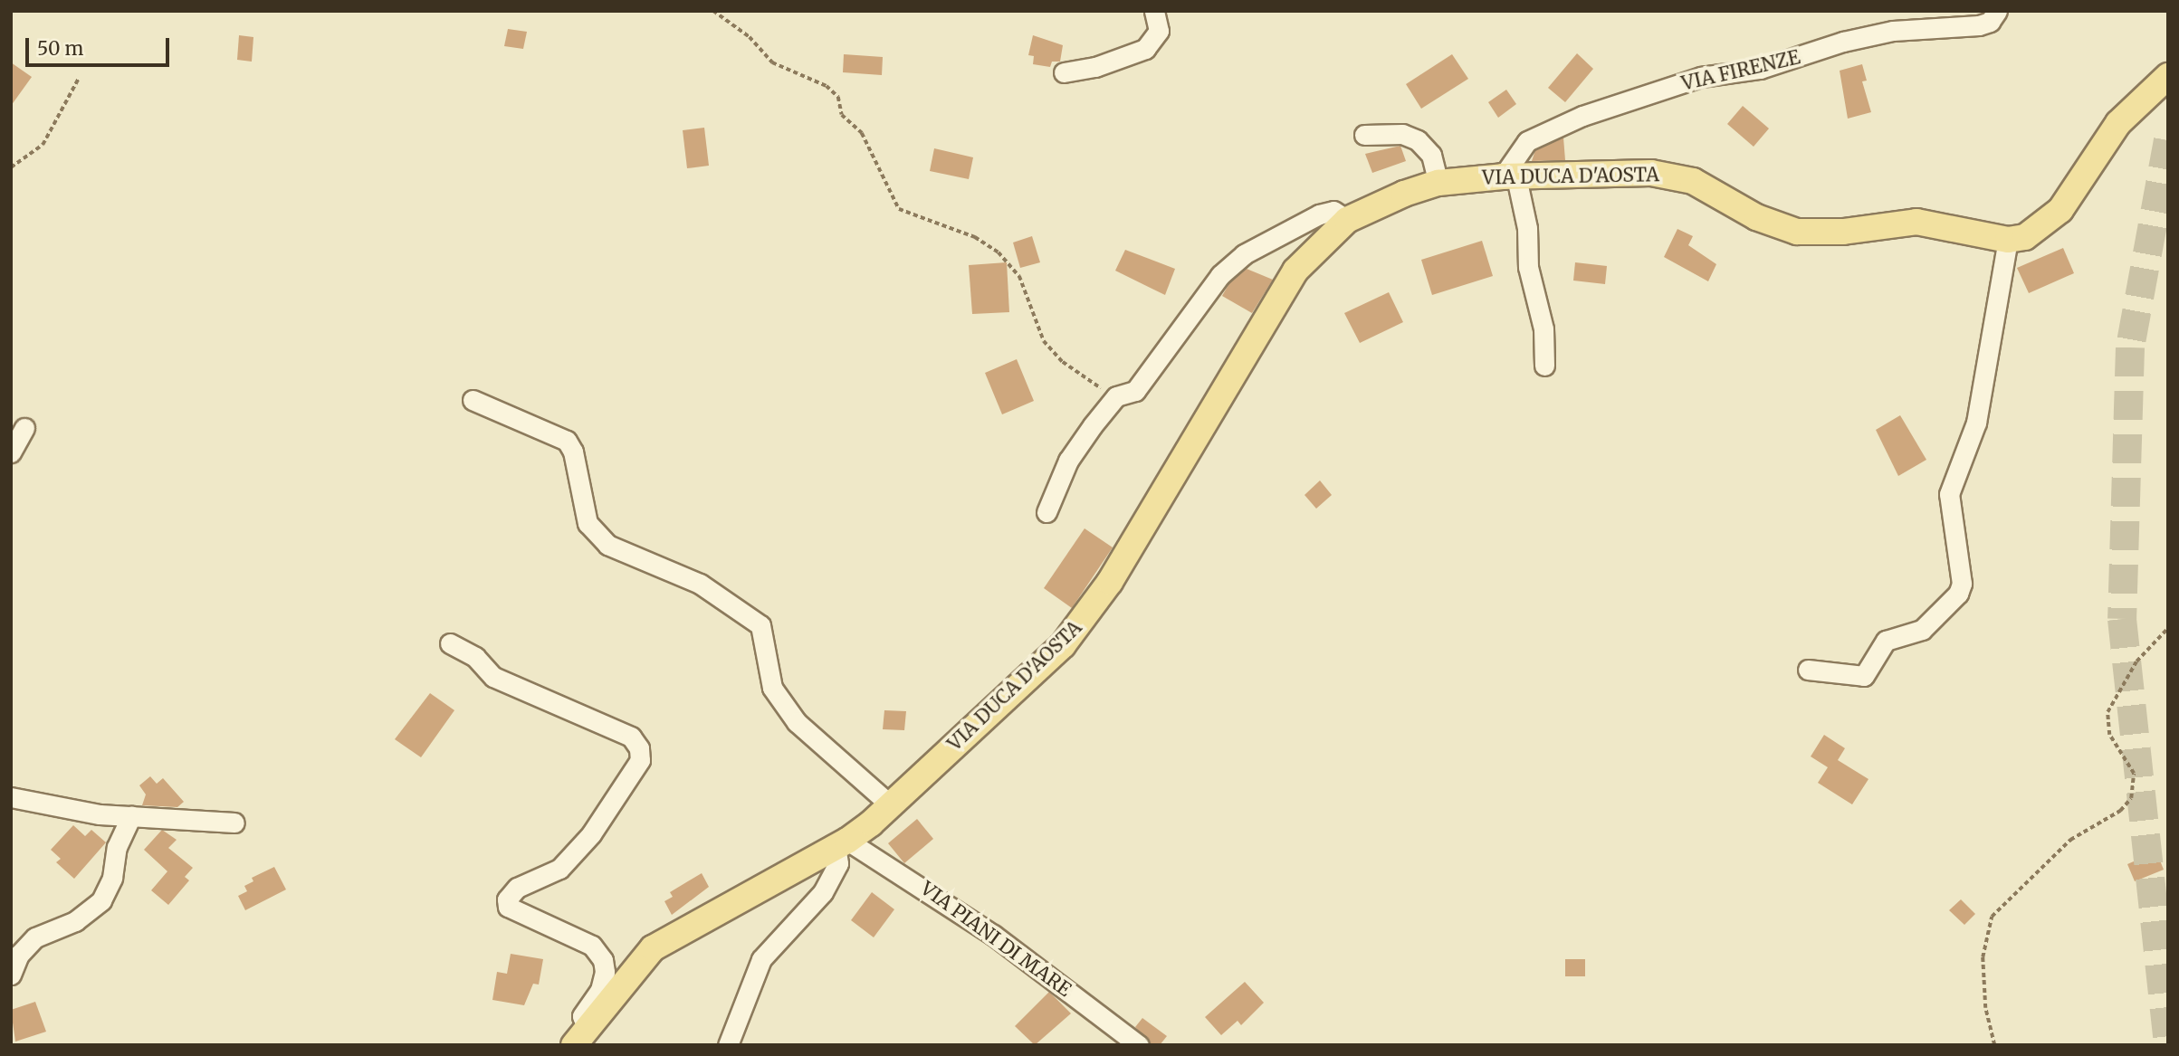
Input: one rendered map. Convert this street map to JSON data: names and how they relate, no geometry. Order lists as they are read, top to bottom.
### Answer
{
  "streets": {
    "main road": ["VIA DUCA D'AOSTA"],
    "street": ["VIA FIRENZE", "VIA PIANI DI MARE"]
  },
  "crossings": [
    ["VIA FIRENZE", "VIA DUCA D'AOSTA"],
    ["VIA DUCA D'AOSTA", "VIA PIANI DI MARE"]
  ],
  "scale_bar": "50 m"
}
